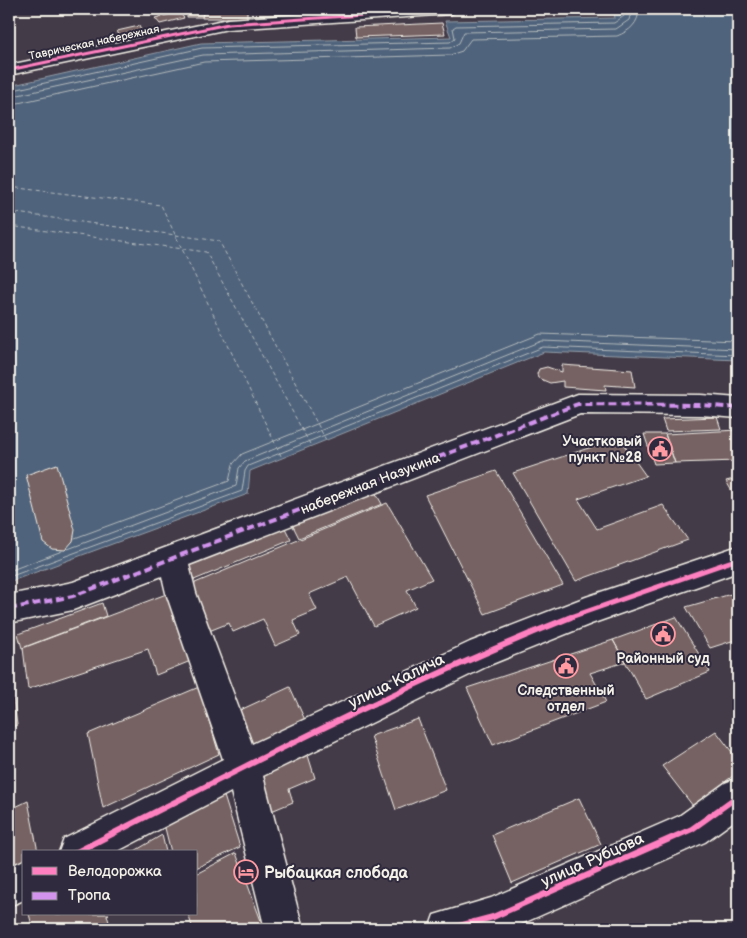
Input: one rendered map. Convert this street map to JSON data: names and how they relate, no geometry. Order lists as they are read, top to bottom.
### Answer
{
  "streets": {
    "street": [
      "Таврическая набережная",
      "набережная Назукина",
      "улица Калича",
      "улица Рубцова"
    ]
  },
  "places": {
    "public building": ["Участковый пункт №28", "Районный суд", "Следственный отдел"],
    "hotel": ["Рыбацкая слобода"]
  },
  "legend": ["Велодорожка", "Тропа"]
}
